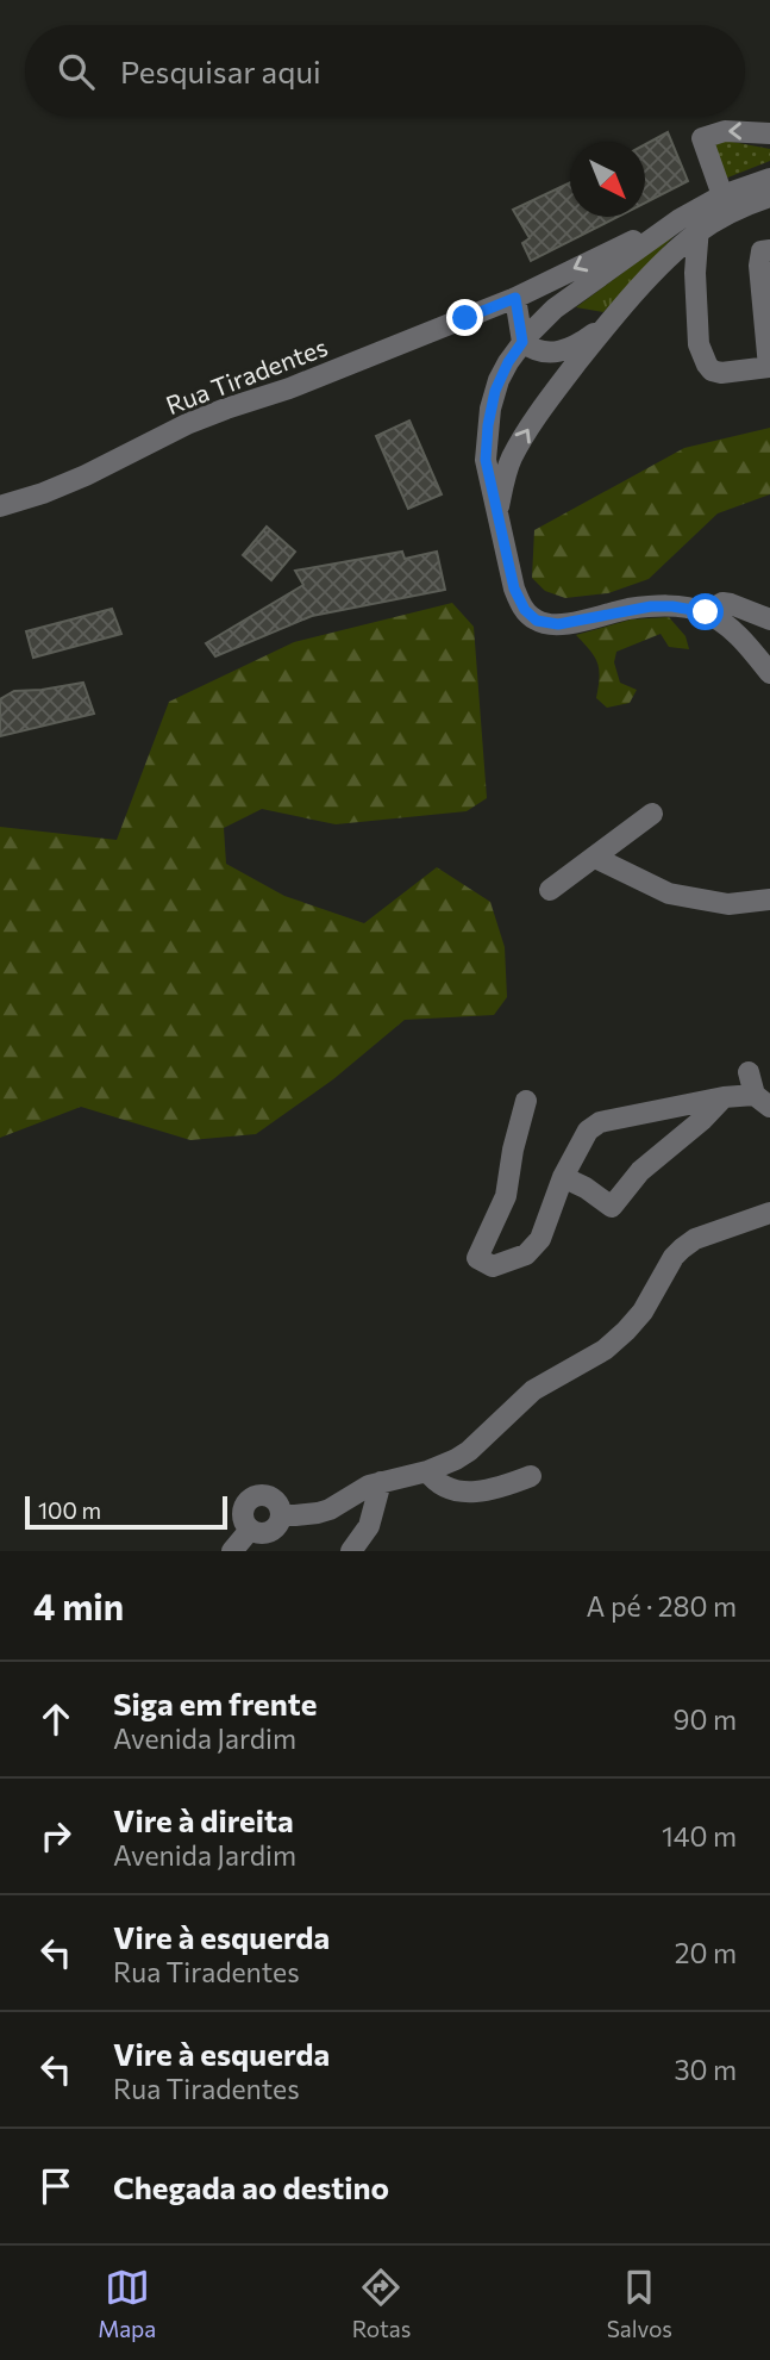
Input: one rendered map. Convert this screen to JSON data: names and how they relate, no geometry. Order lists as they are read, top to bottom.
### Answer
{
  "streets": {
    "street": ["Rua Tiradentes"]
  },
  "scale_bar": "100 m",
  "north": "bottom right",
  "page": {
    "search": "Pesquisar aqui",
    "scale": "100 m",
    "heading": ["4 min", "A pé · 280 m"],
    "list": [
      ["Siga em frente", "Avenida Jardim", "90 m"],
      ["Vire à direita", "Avenida Jardim", "140 m"],
      ["Vire à esquerda", "Rua Tiradentes", "20 m"],
      ["Vire à esquerda", "Rua Tiradentes", "30 m"],
      "Chegada ao destino"
    ],
    "nav": ["Mapa", "Rotas", "Salvos"]
  }
}
